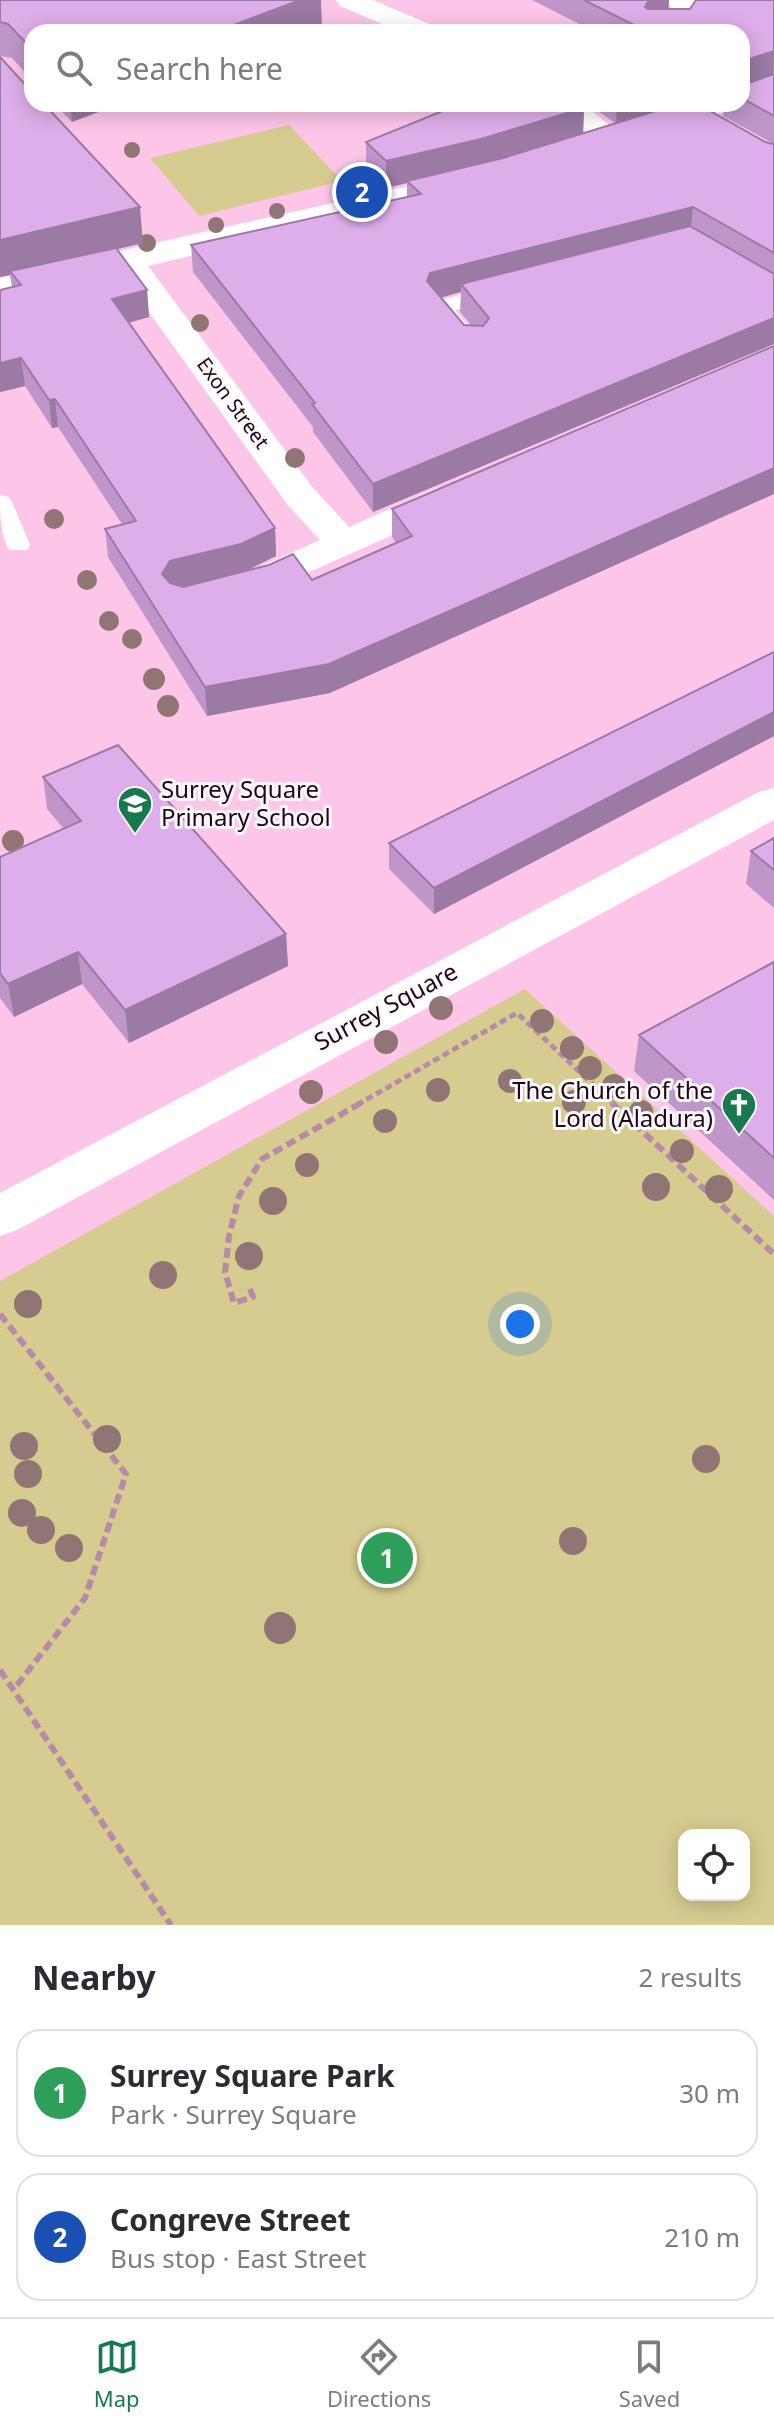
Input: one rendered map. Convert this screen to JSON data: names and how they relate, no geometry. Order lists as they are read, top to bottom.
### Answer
{
  "streets": {
    "street": ["Exon Street", "Surrey Square"]
  },
  "places": {
    "school or university": ["Surrey Square Primary School"],
    "church": ["The Church of the Lord (Aladura)"]
  },
  "page": {
    "search": "Search here",
    "pins": ["2", "1"],
    "heading": ["Nearby", "2 results"],
    "list": [
      {
        "mark": "1",
        "name": "Surrey Square Park",
        "note": "Park · Surrey Square",
        "value": "30 m"
      },
      {
        "mark": "2",
        "name": "Congreve Street",
        "note": "Bus stop · East Street",
        "value": "210 m"
      }
    ],
    "nav": ["Map", "Directions", "Saved"]
  }
}
